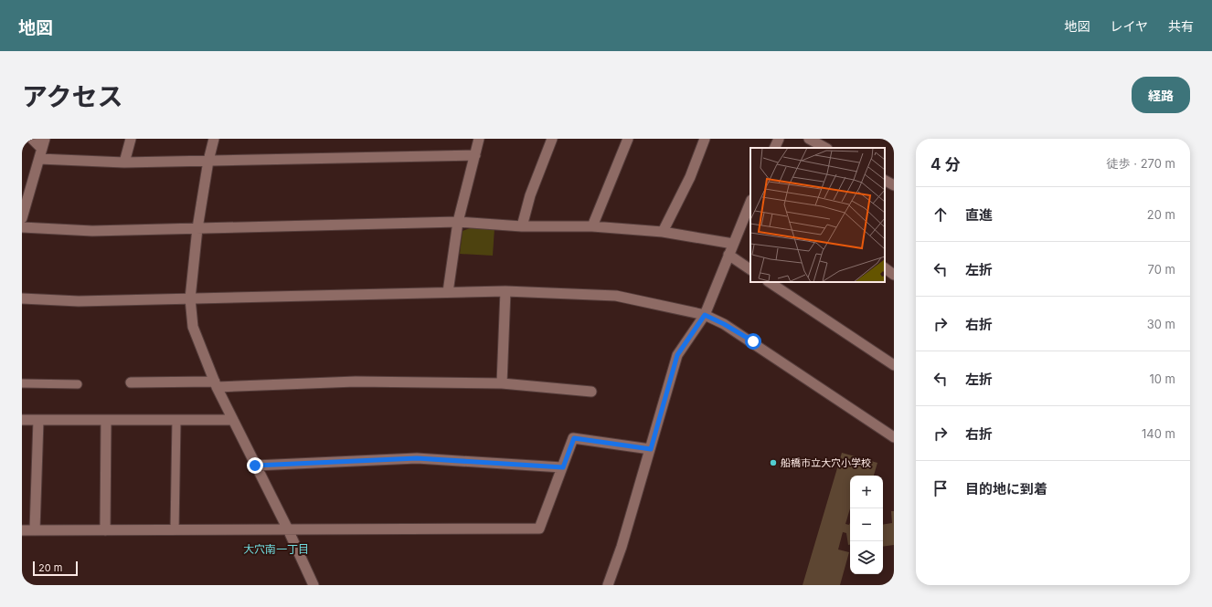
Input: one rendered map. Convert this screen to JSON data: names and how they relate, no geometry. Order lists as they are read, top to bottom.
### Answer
{
  "districts": ["大穴南一丁目"],
  "places": ["船橋市立大穴小学校"],
  "scale_bar": "20 m",
  "page": {
    "header": "地図",
    "nav": ["地図", "レイヤ", "共有"],
    "title": "アクセス",
    "buttons": "経路",
    "heading": ["4 分", "徒歩 · 270 m"],
    "list": [
      ["直進", "20 m"],
      ["左折", "70 m"],
      ["右折", "30 m"],
      ["左折", "10 m"],
      ["右折", "140 m"],
      "目的地に到着"
    ],
    "map_buttons": ["+", "−"],
    "scale": "20 m"
  }
}
